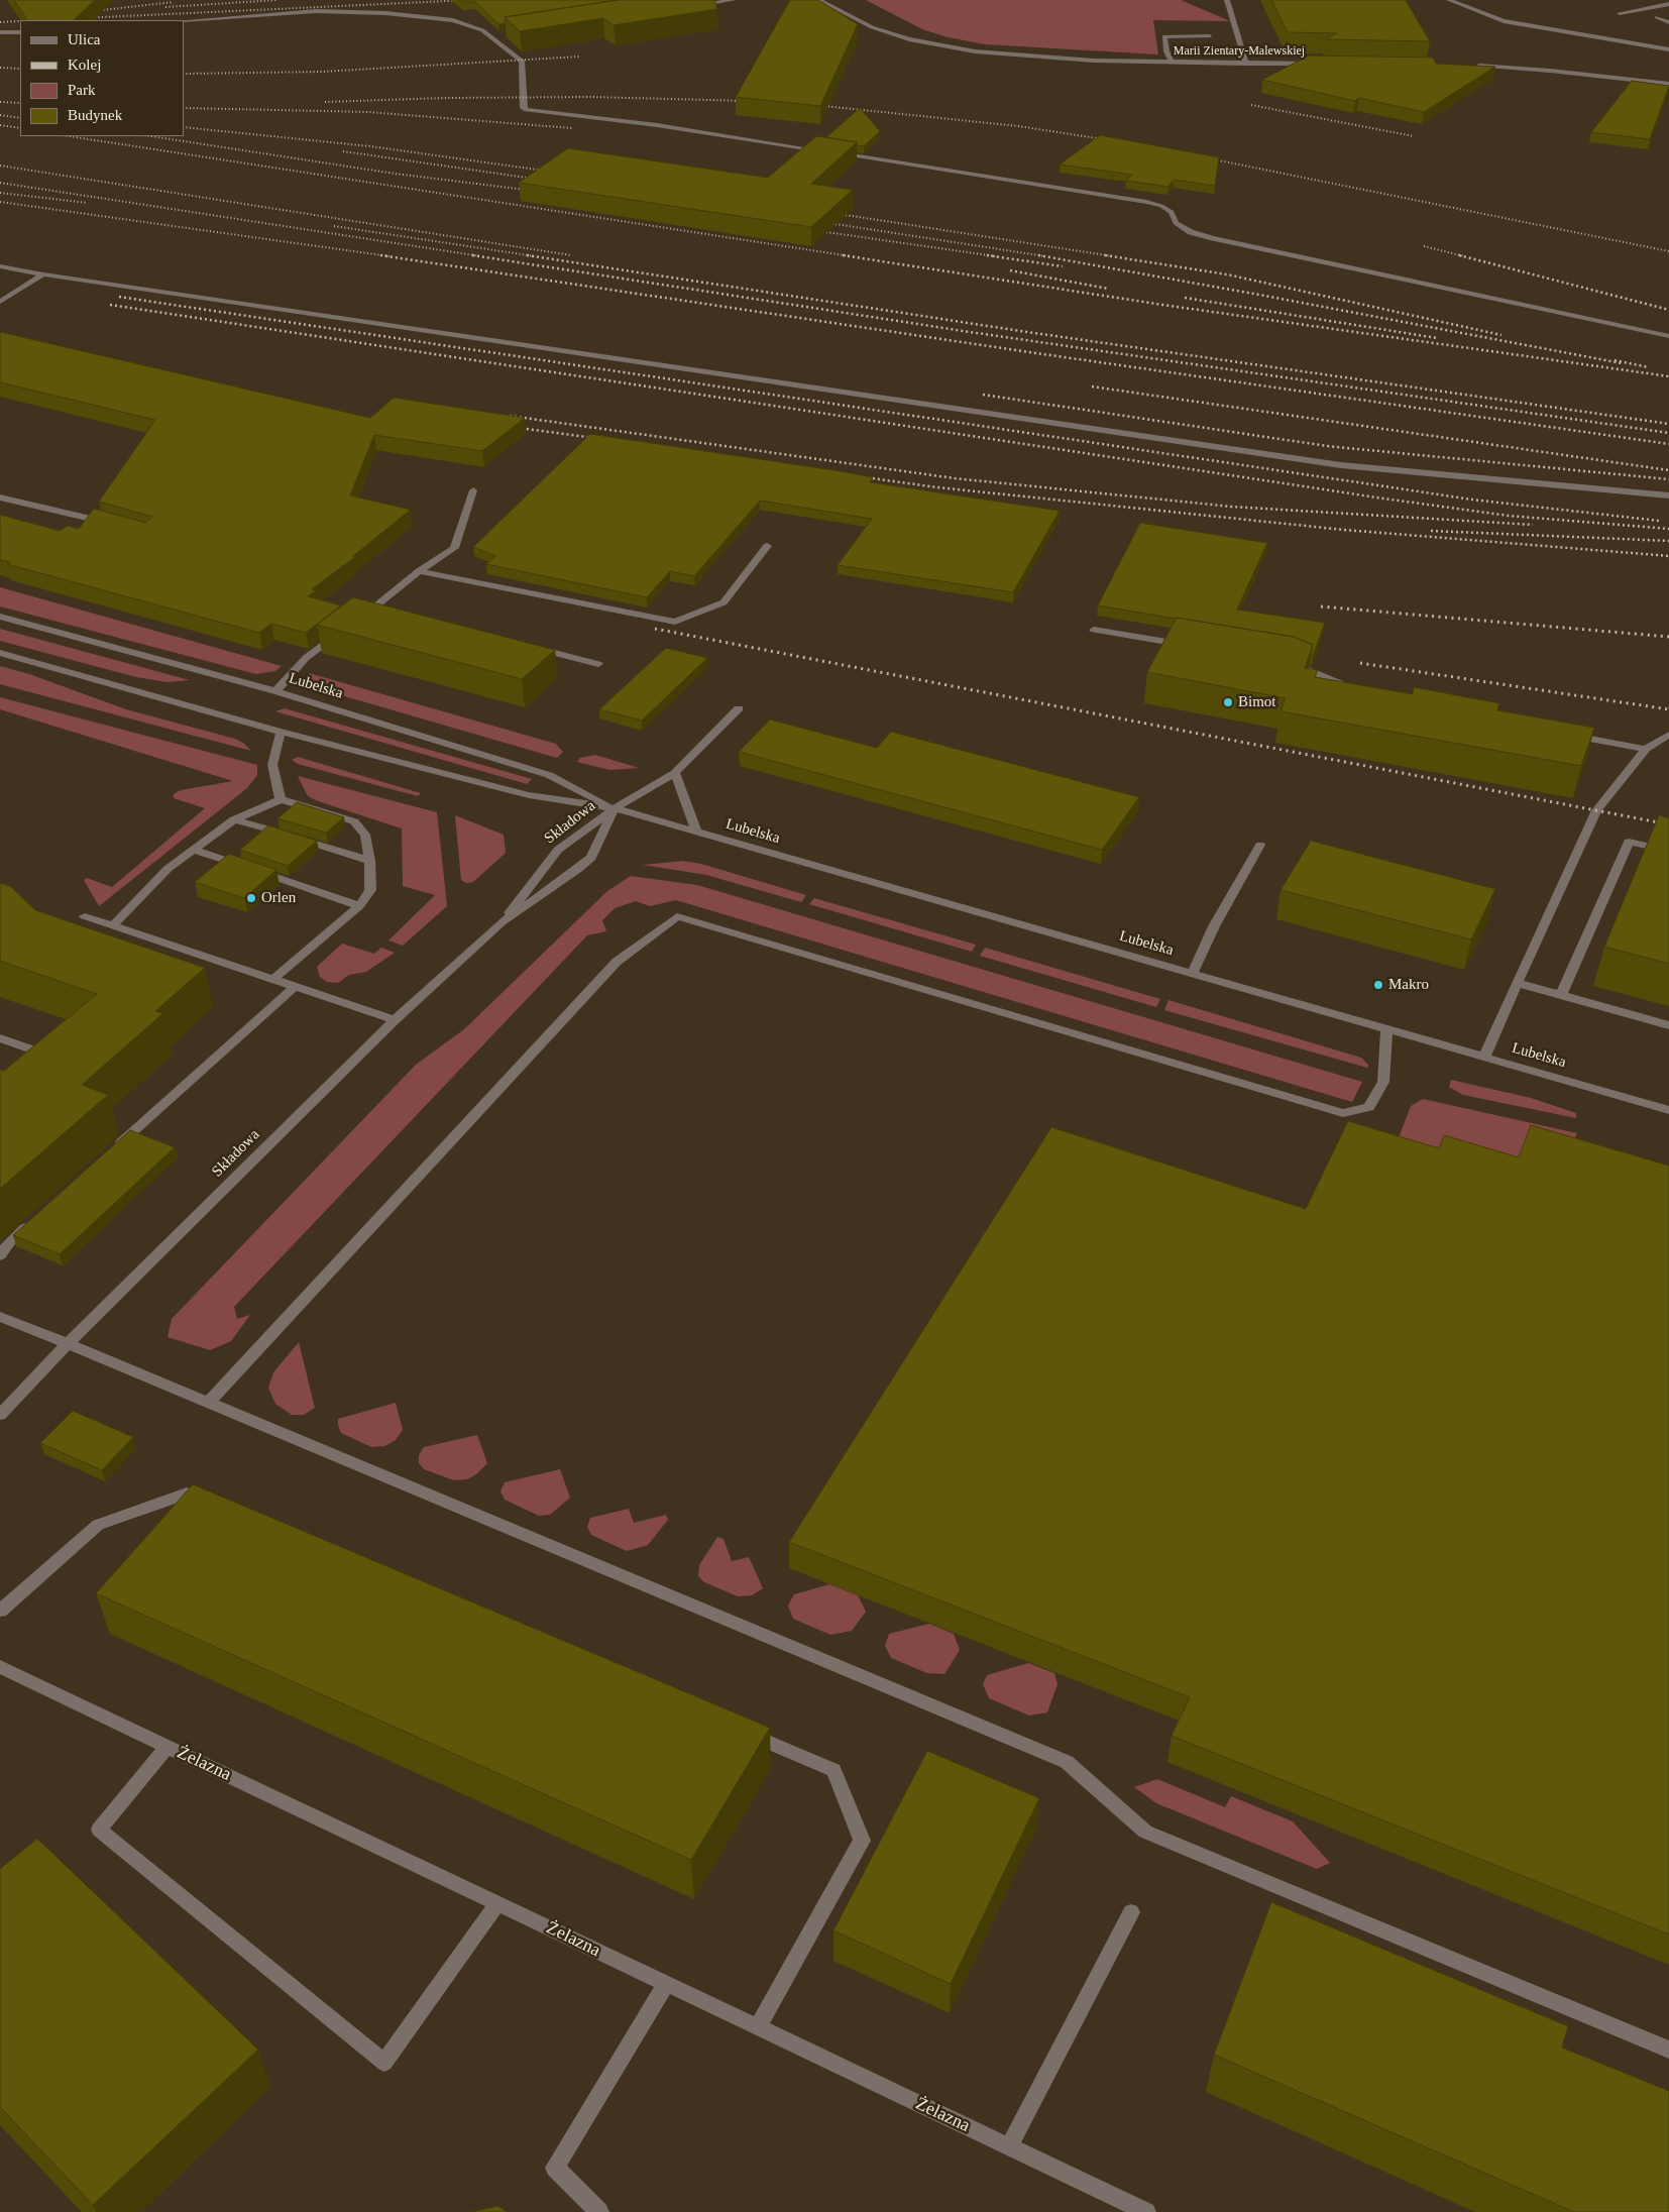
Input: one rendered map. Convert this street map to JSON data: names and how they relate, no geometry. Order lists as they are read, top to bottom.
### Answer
{
  "streets": {
    "street": [
      "Marii Zientary-Malewskiej",
      "Lubelska",
      "Składowa",
      "Żelazna"
    ]
  },
  "crossings": [
    ["Lubelska", "Składowa"]
  ],
  "places": ["Bimot", "Orlen", "Makro"],
  "legend": [
    "Ulica",
    "Kolej",
    "Park",
    "Budynek"
  ]
}
